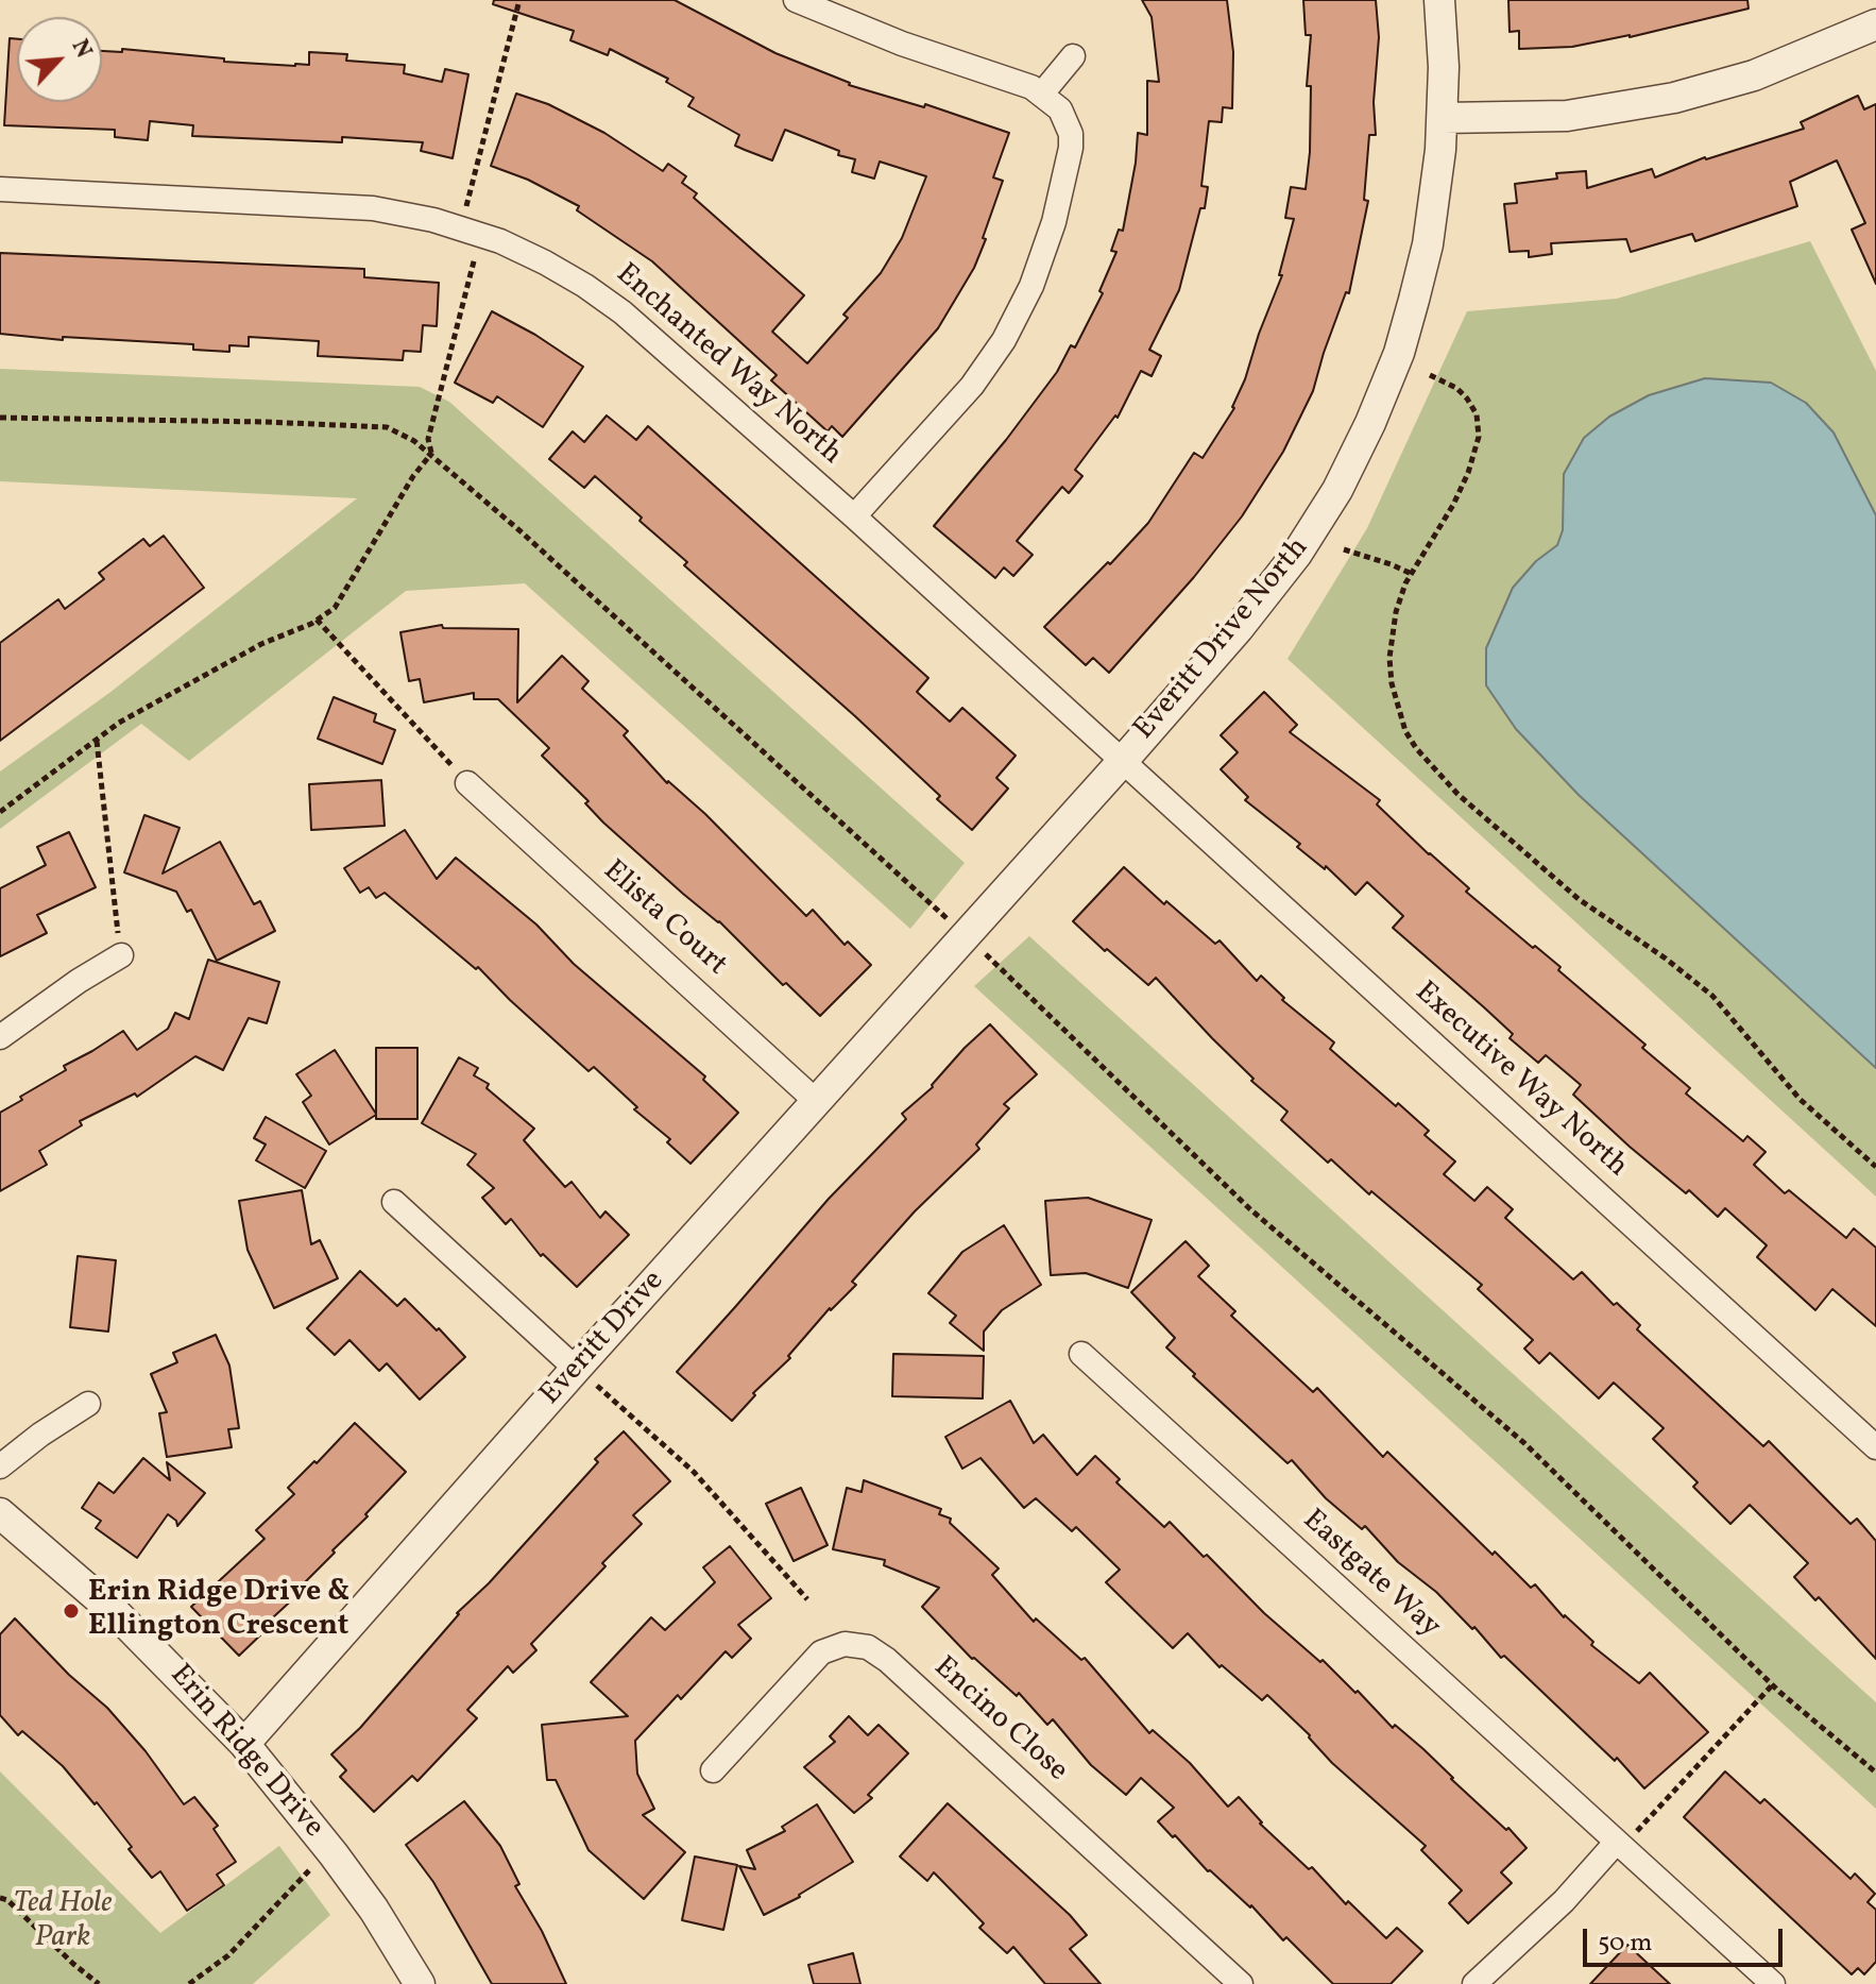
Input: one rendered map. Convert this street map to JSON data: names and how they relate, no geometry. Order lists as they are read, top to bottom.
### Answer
{
  "streets": {
    "street": [
      "Enchanted Way North",
      "Everitt Drive North",
      "Elista Court",
      "Executive Way North",
      "Everitt Drive",
      "Eastgate Way",
      "Encino Close",
      "Erin Ridge Drive"
    ]
  },
  "crossings": [
    ["Enchanted Way North", "Everitt Drive North"],
    ["Enchanted Way North", "Executive Way North"],
    ["Everitt Drive North", "Executive Way North"],
    ["Everitt Drive North", "Everitt Drive"],
    ["Elista Court", "Everitt Drive"],
    ["Everitt Drive", "Erin Ridge Drive"]
  ],
  "parks": ["Ted Hole Park"],
  "places": ["Erin Ridge Drive & Ellington Crescent"],
  "scale_bar": "50 m",
  "north": "top right"
}
